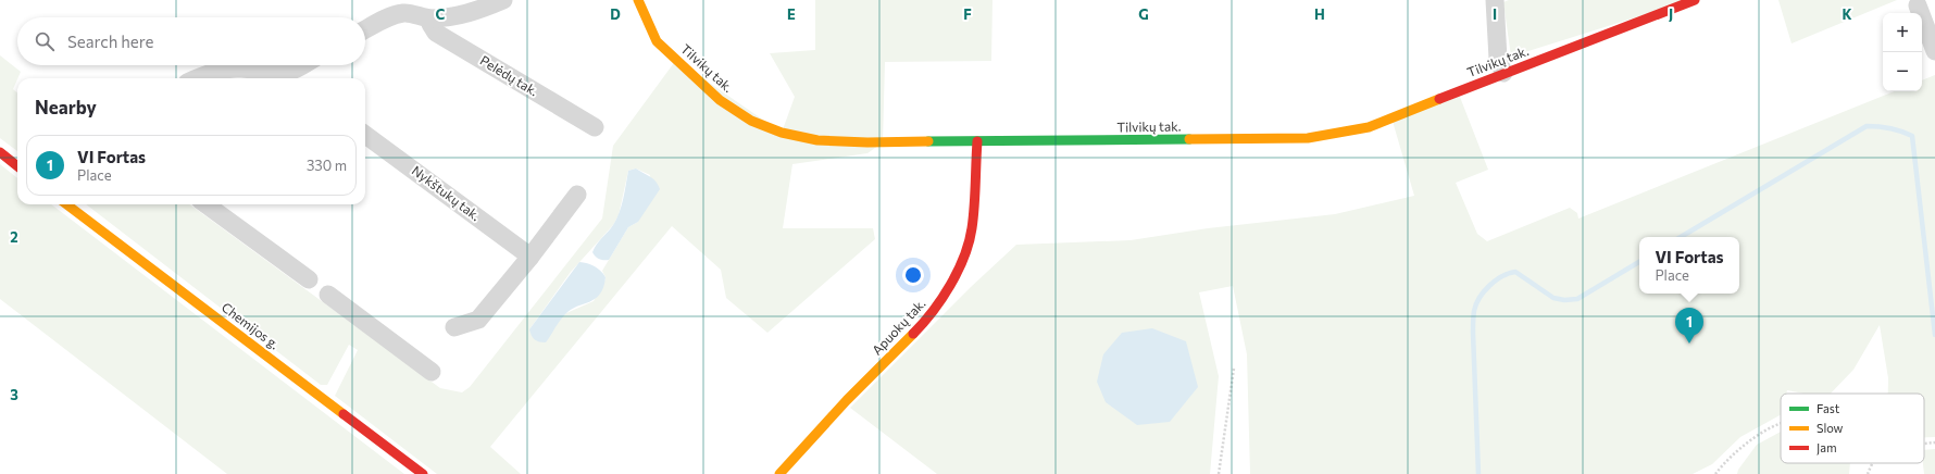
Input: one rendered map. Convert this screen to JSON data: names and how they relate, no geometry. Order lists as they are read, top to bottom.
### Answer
{
  "streets": {
    "street": [
      "Tilvikų tak.",
      "Pelėdų tak.",
      "Nykštukų tak.",
      "Chemijos g.",
      "Apuokų tak."
    ]
  },
  "crossings": [
    ["Tilvikų tak.", "Apuokų tak."]
  ],
  "legend": ["Fast", "Slow", "Jam"],
  "page": {
    "map_buttons": ["+", "−"],
    "search": "Search here",
    "heading": "Nearby",
    "list": [
      {
        "mark": "1",
        "name": "VI Fortas",
        "note": "Place",
        "value": "330 m"
      }
    ],
    "popup": ["VI Fortas", "Place"],
    "pins": "1"
  },
  "grid": {
    "columns": [
      "C",
      "D",
      "E",
      "F",
      "G",
      "H",
      "I",
      "J",
      "K"
    ],
    "rows": ["2", "3"]
  }
}
